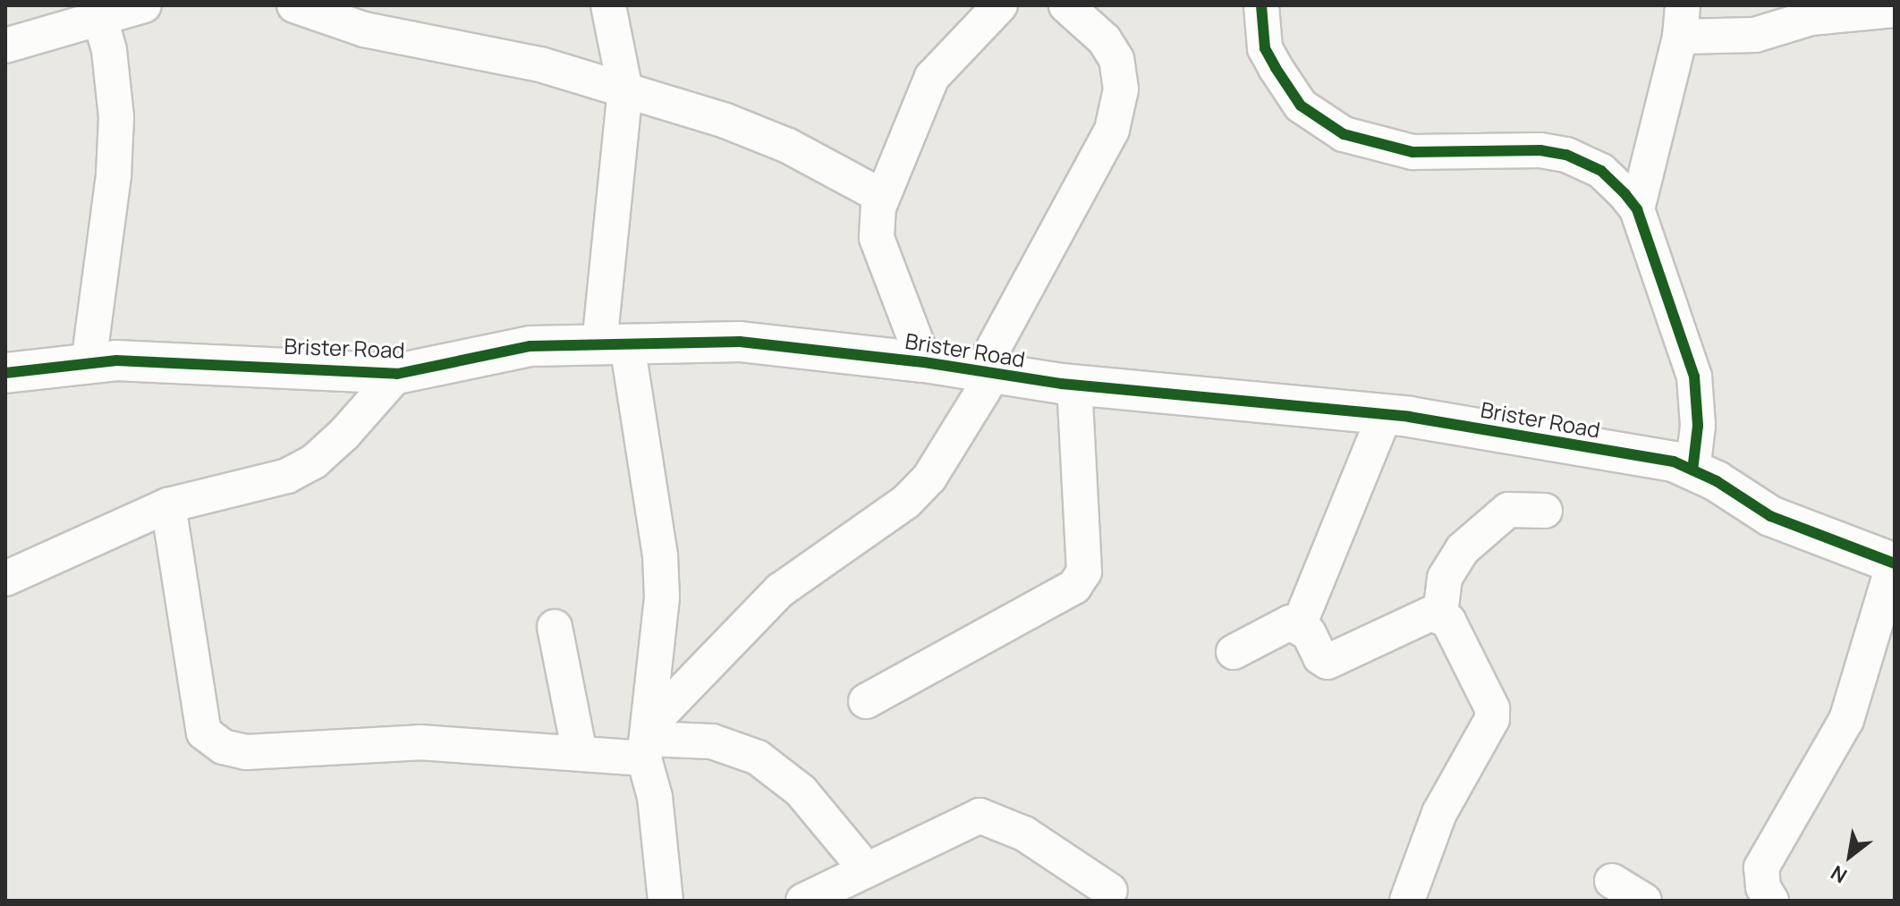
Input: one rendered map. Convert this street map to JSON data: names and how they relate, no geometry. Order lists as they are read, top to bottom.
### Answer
{
  "streets": {
    "street": ["Brister Road"]
  },
  "north": "bottom left"
}
